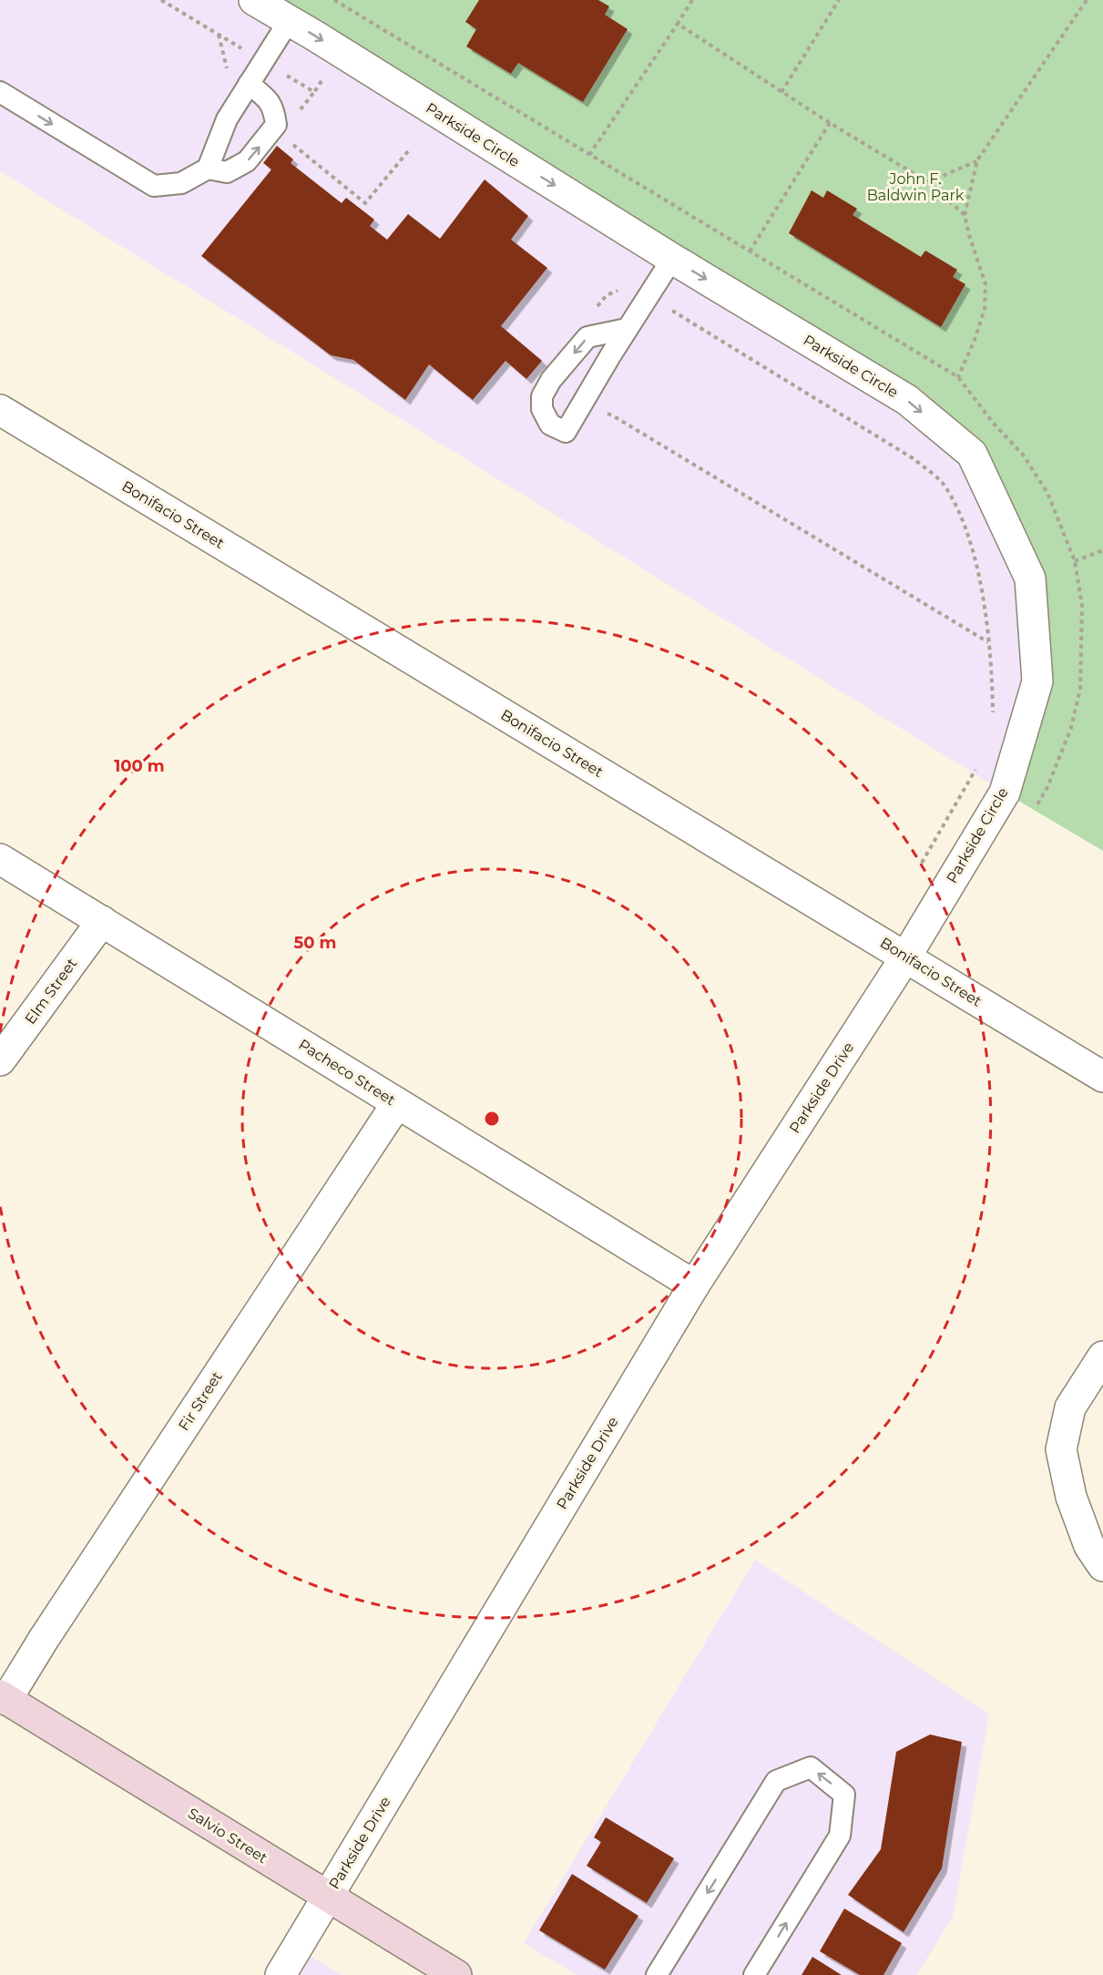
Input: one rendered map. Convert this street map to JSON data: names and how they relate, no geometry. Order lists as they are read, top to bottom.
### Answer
{
  "streets": {
    "street": [
      "Parkside Circle",
      "Bonifacio Street",
      "Elm Street",
      "Pacheco Street",
      "Parkside Drive",
      "Fir Street",
      "Salvio Street"
    ]
  },
  "crossings": [
    ["Parkside Circle", "Bonifacio Street"],
    ["Parkside Circle", "Parkside Drive"],
    ["Bonifacio Street", "Parkside Drive"],
    ["Elm Street", "Pacheco Street"],
    ["Pacheco Street", "Parkside Drive"],
    ["Pacheco Street", "Fir Street"],
    ["Parkside Drive", "Salvio Street"],
    ["Fir Street", "Salvio Street"]
  ],
  "one_way": ["Parkside Circle"],
  "parks": ["John F. Baldwin Park"],
  "rings": ["100 m", "50 m"]
}
